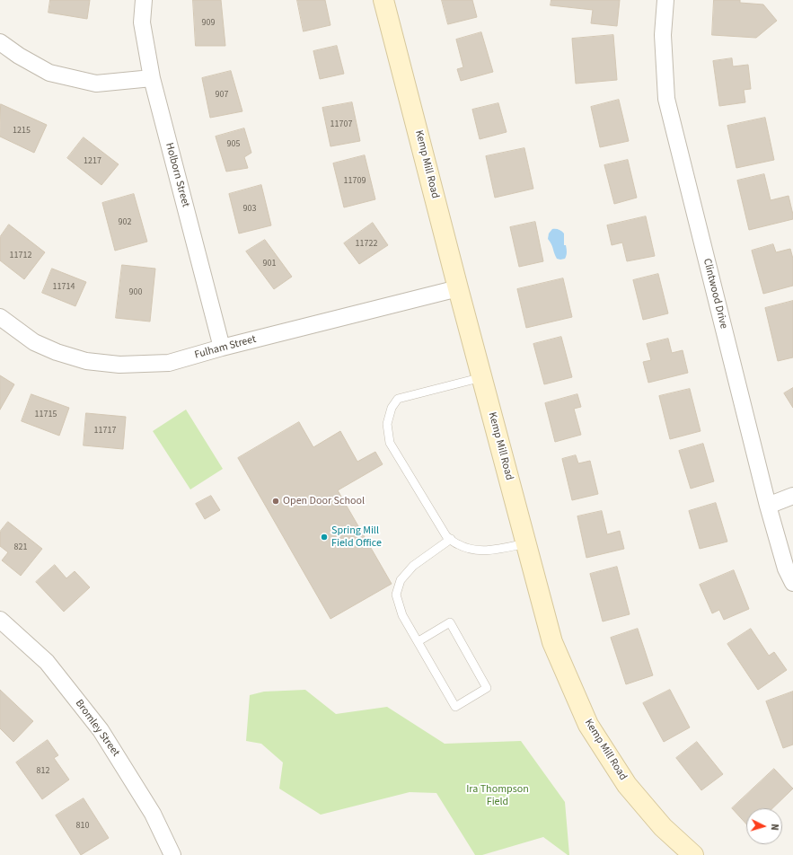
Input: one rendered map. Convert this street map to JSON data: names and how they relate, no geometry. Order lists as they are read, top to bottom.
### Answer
{
  "streets": {
    "street": [
      "Kemp Mill Road",
      "Holborn Street",
      "Clintwood Drive",
      "Fulham Street",
      "Bromley Street"
    ]
  },
  "crossings": [
    ["Kemp Mill Road", "Fulham Street"],
    ["Holborn Street", "Fulham Street"]
  ],
  "parks": ["Ira Thompson Field"],
  "places": ["Open Door School", "Spring Mill Field Office"],
  "house_numbers": [
    "909",
    "907",
    "11707",
    "1215",
    "905",
    "1217",
    "11709",
    "903",
    "902",
    "11722",
    "11712",
    "901",
    "11714",
    "900",
    "11715",
    "11717",
    "821",
    "812",
    "810"
  ],
  "north": "right"
}
